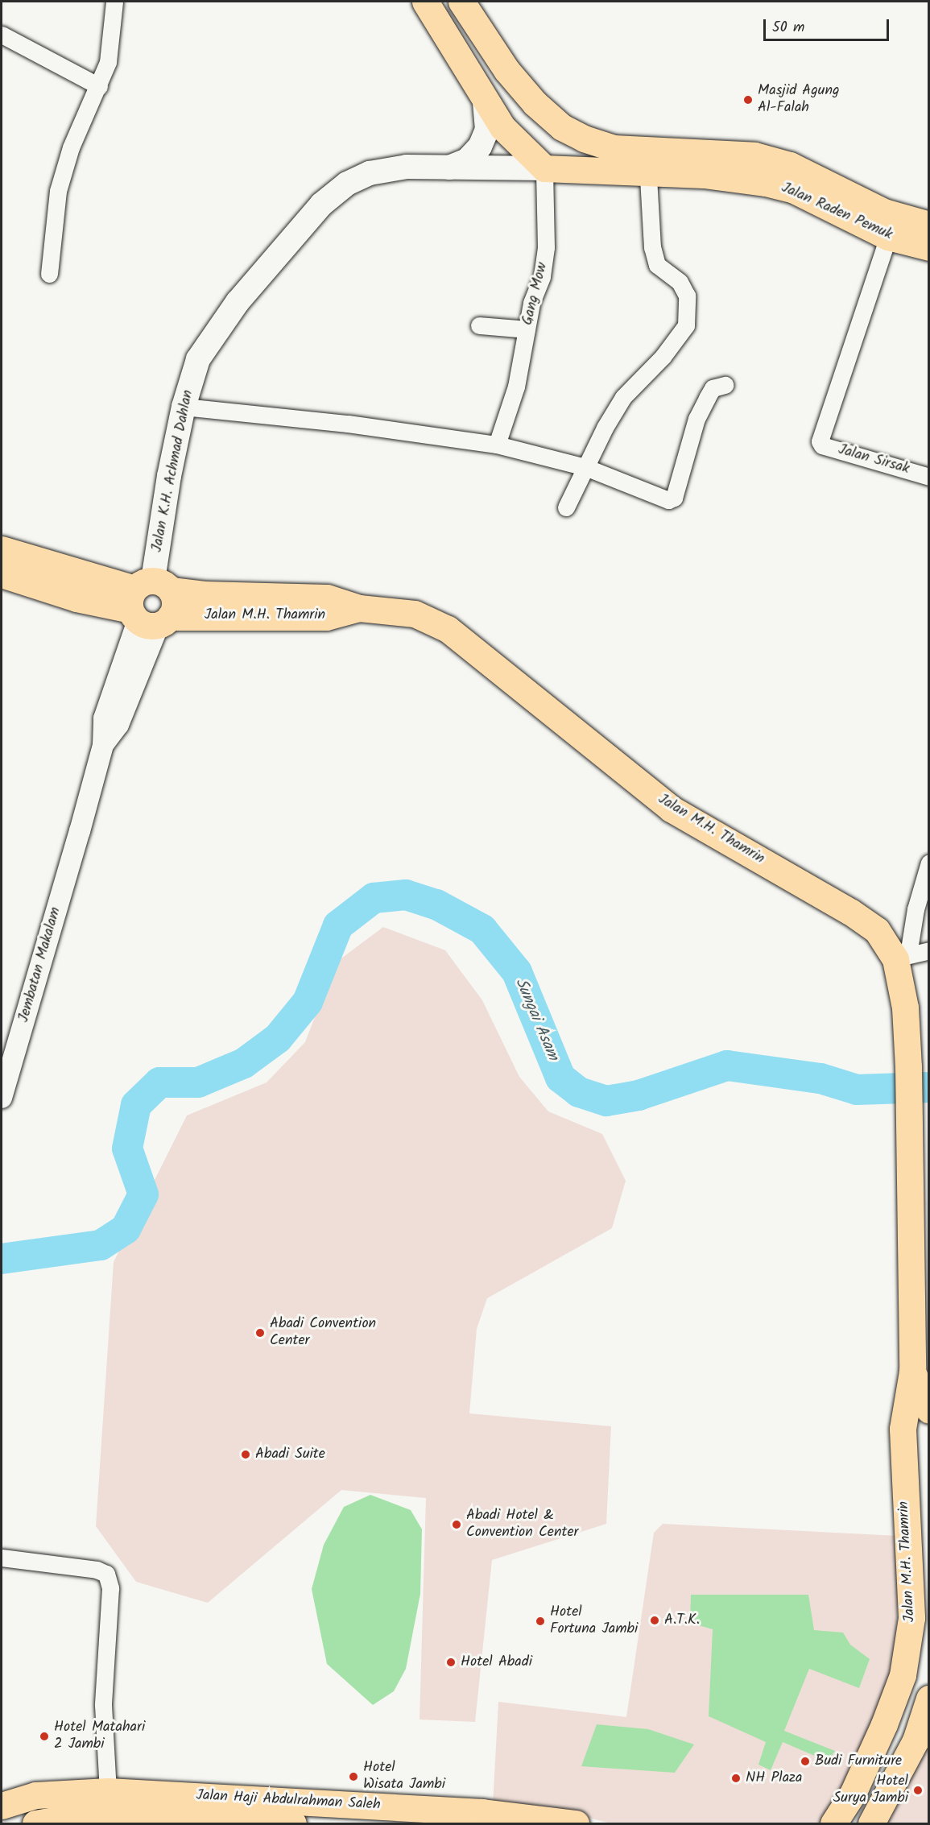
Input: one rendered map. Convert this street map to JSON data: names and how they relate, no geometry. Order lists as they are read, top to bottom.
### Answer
{
  "streets": {
    "highway": ["Jalan Raden Pemuk", "Jalan M.H. Thamrin", "Jalan Haji Abdulrahman Saleh"],
    "main road": ["Jalan K.H. Achmad Dahlan"],
    "street": ["Gang Mow", "Jalan Sirsak", "Jembatan Makalam"]
  },
  "crossings": [
    ["Jalan Raden Pemuk", "Gang Mow"],
    ["Jalan Raden Pemuk", "Jalan Sirsak"],
    ["Jalan Raden Pemuk", "Jalan K.H. Achmad Dahlan"],
    ["Gang Mow", "Jalan K.H. Achmad Dahlan"],
    ["Jalan K.H. Achmad Dahlan", "Jalan M.H. Thamrin"],
    ["Jalan K.H. Achmad Dahlan", "Jembatan Makalam"],
    ["Jalan M.H. Thamrin", "Jembatan Makalam"]
  ],
  "water": ["Sungai Asam"],
  "places": [
    "Masjid Agung Al-Falah",
    "Abadi Convention Center",
    "Abadi Suite",
    "Abadi Hotel & Convention Center",
    "A.T.K.",
    "Hotel Fortuna Jambi",
    "Hotel Abadi",
    "Hotel Matahari 2 Jambi",
    "Budi Furniture",
    "Hotel Wisata Jambi",
    "NH Plaza",
    "Hotel Surya Jambi"
  ],
  "scale_bar": "50 m"
}
